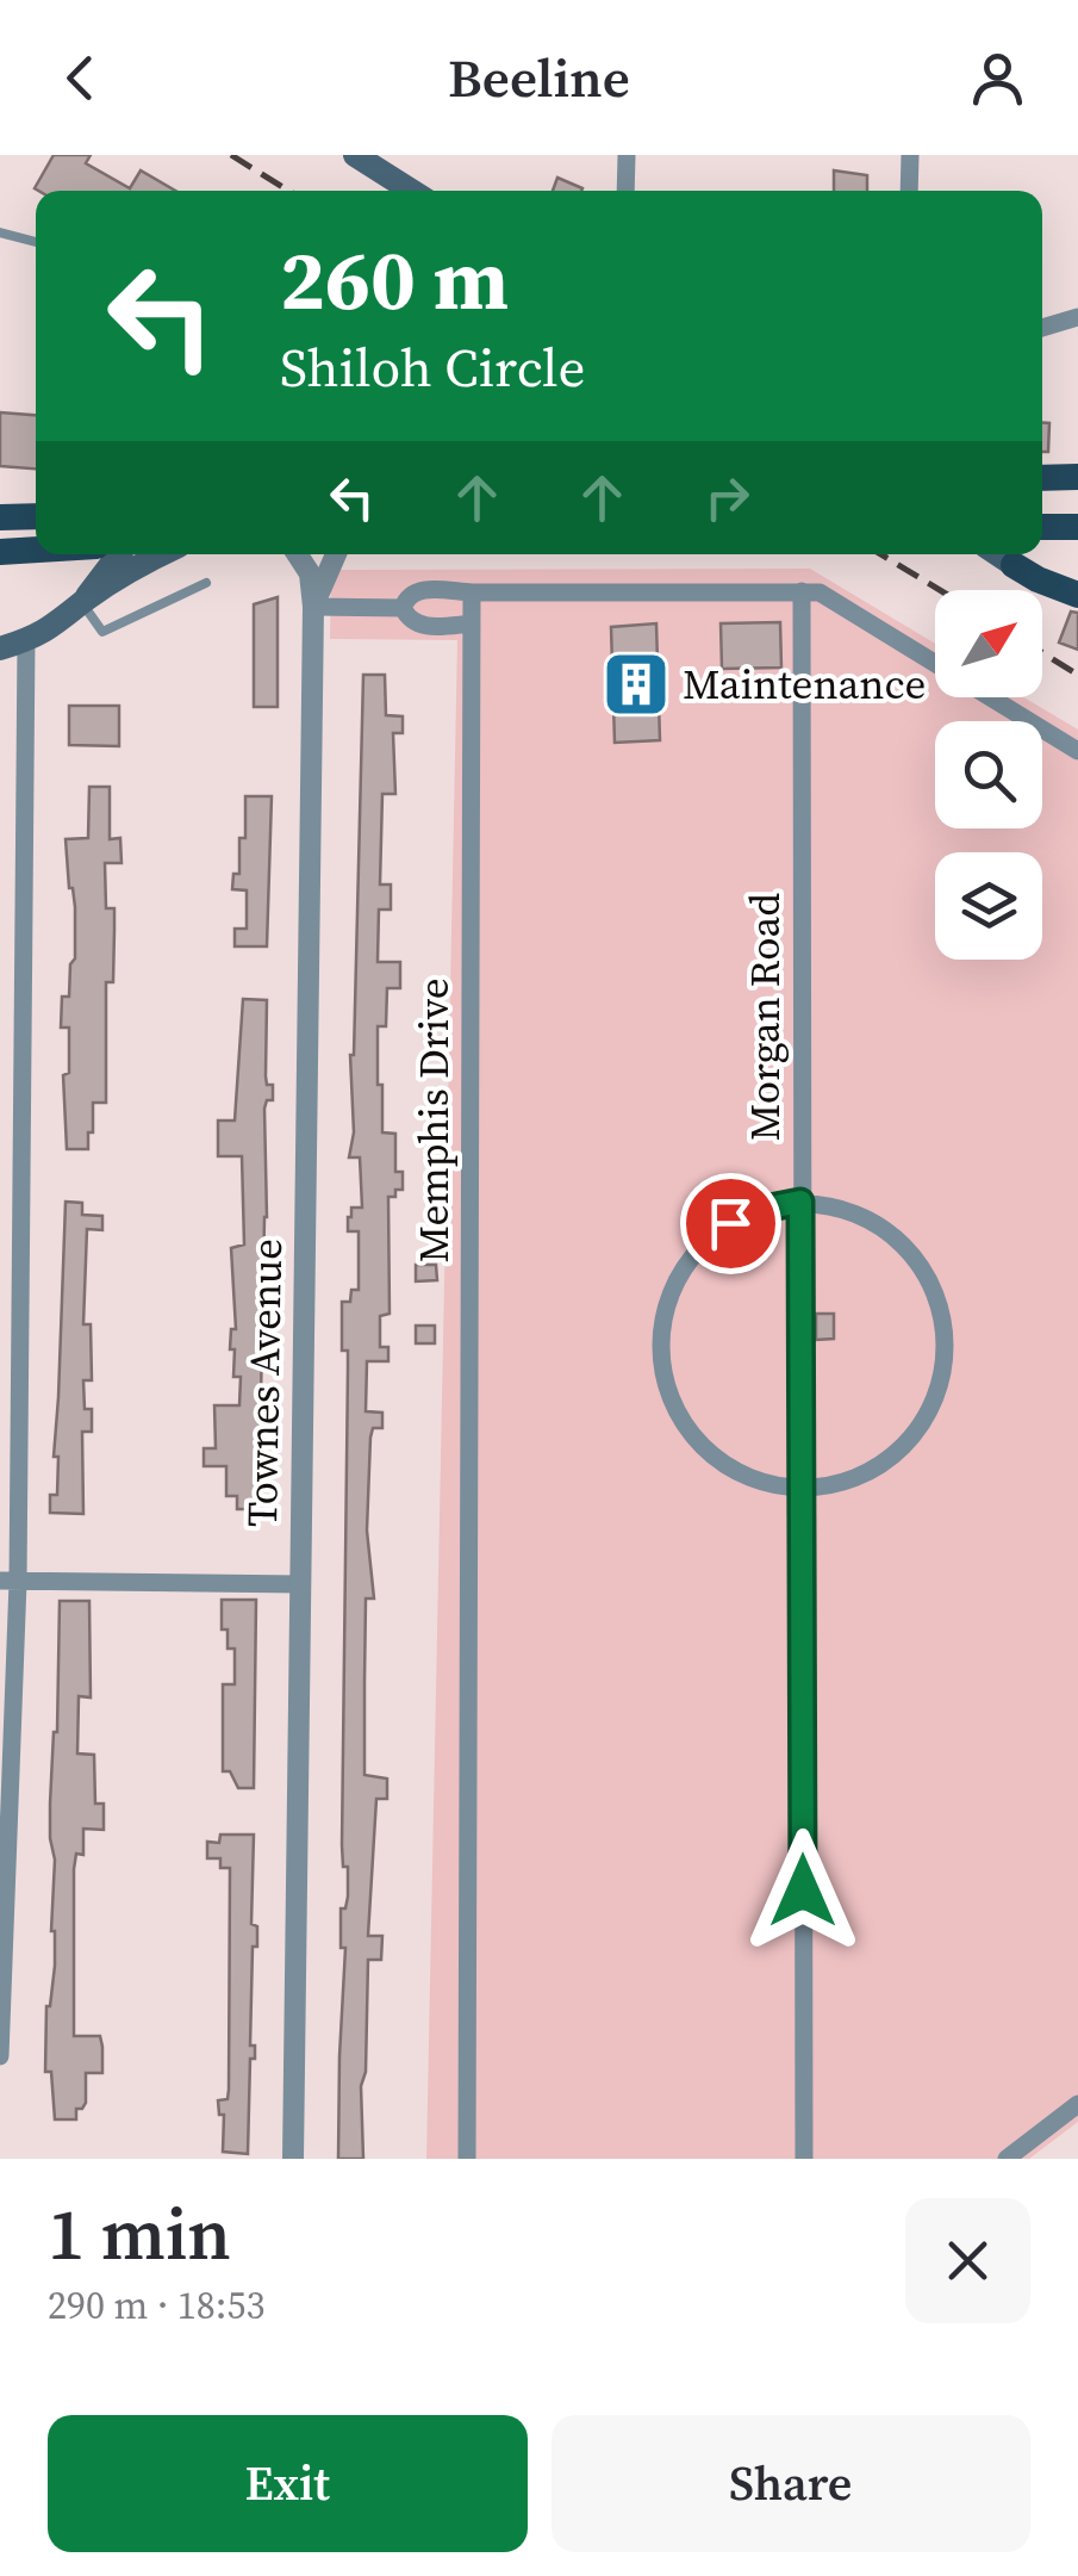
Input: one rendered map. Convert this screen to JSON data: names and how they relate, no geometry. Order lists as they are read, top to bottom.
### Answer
{
  "streets": {
    "street": ["Morgan Road", "Memphis Drive", "Townes Avenue"]
  },
  "places": {
    "building": ["Maintenance"]
  },
  "north": "top right",
  "page": {
    "header": "Beeline",
    "turn": ["260 m", "Shiloh Circle"],
    "heading": ["1 min", "290 m · 18:53"],
    "buttons": ["Exit", "Share"]
  }
}
